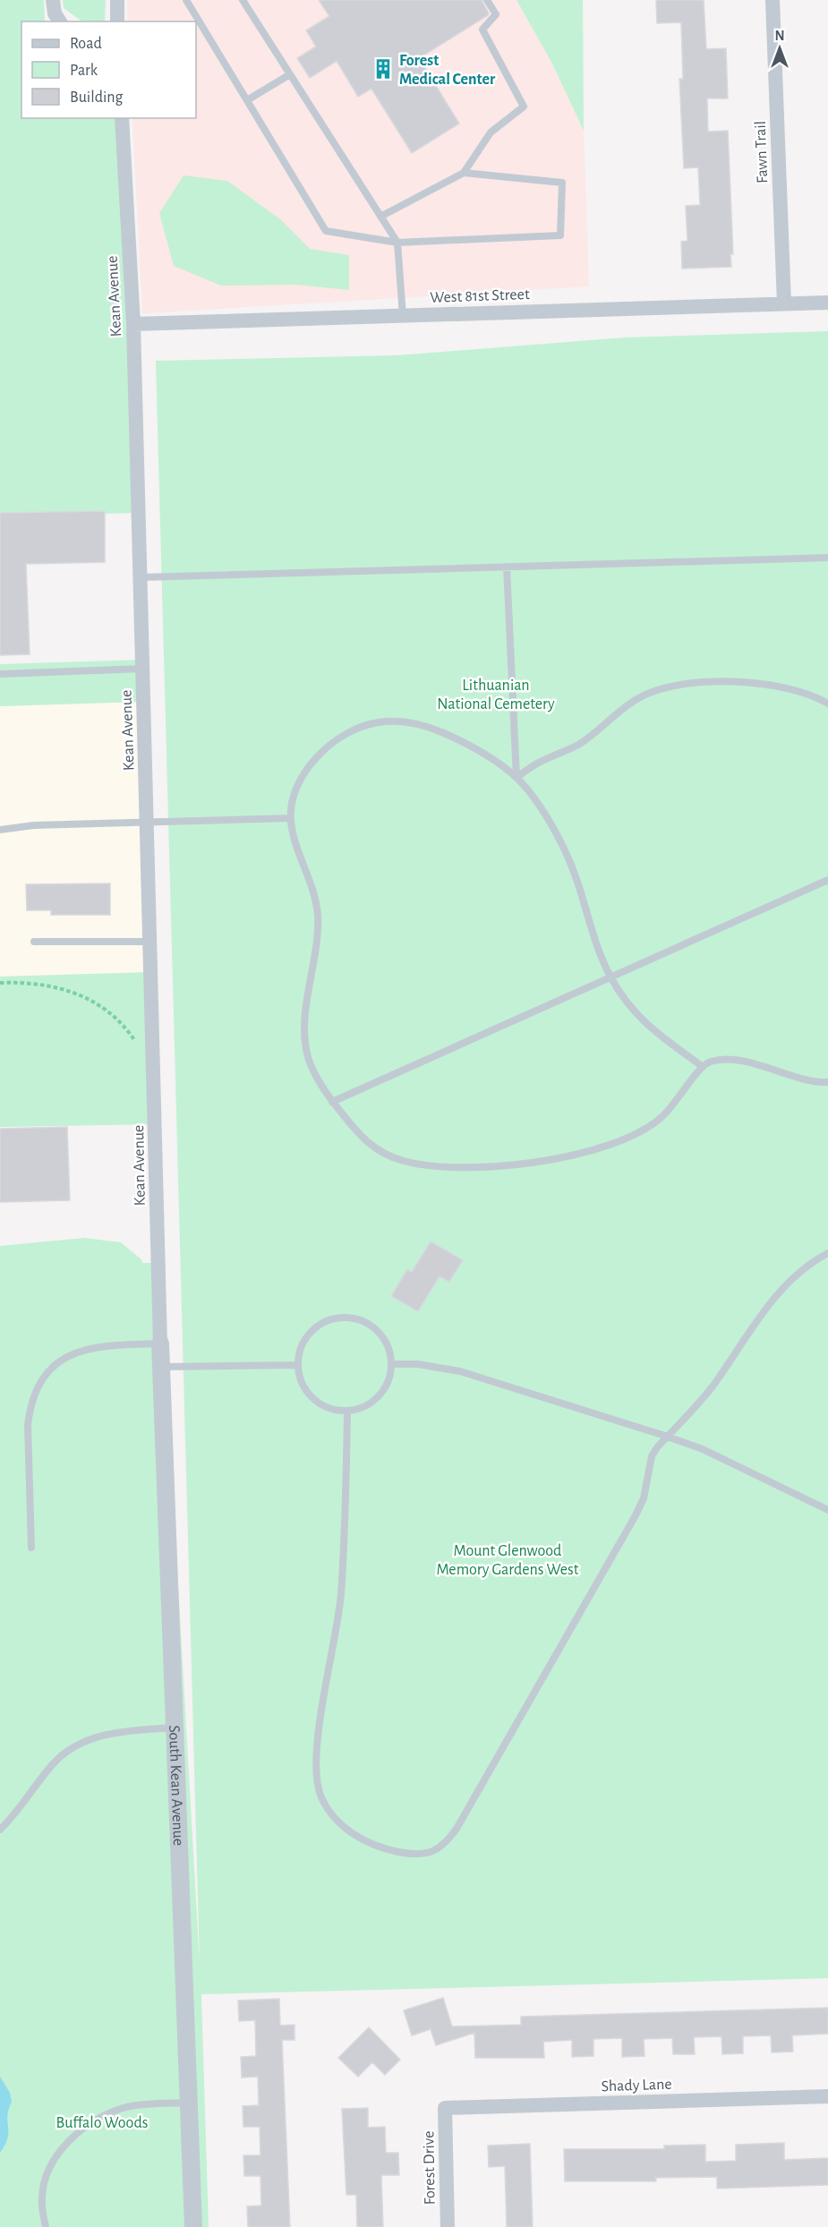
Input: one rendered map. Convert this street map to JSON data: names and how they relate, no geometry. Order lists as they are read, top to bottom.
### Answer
{
  "streets": {
    "street": [
      "Fawn Trail",
      "West 81st Street",
      "Kean Avenue",
      "South Kean Avenue",
      "Shady Lane",
      "Forest Drive"
    ]
  },
  "crossings": [
    ["Fawn Trail", "West 81st Street"],
    ["West 81st Street", "Kean Avenue"],
    ["Kean Avenue", "South Kean Avenue"],
    ["Shady Lane", "Forest Drive"]
  ],
  "parks": ["Lithuanian National Cemetery", "Mount Glenwood Memory Gardens West", "Buffalo Woods"],
  "places": {
    "building": ["Forest Medical Center"]
  },
  "legend": ["Road", "Park", "Building"],
  "north": "top"
}
